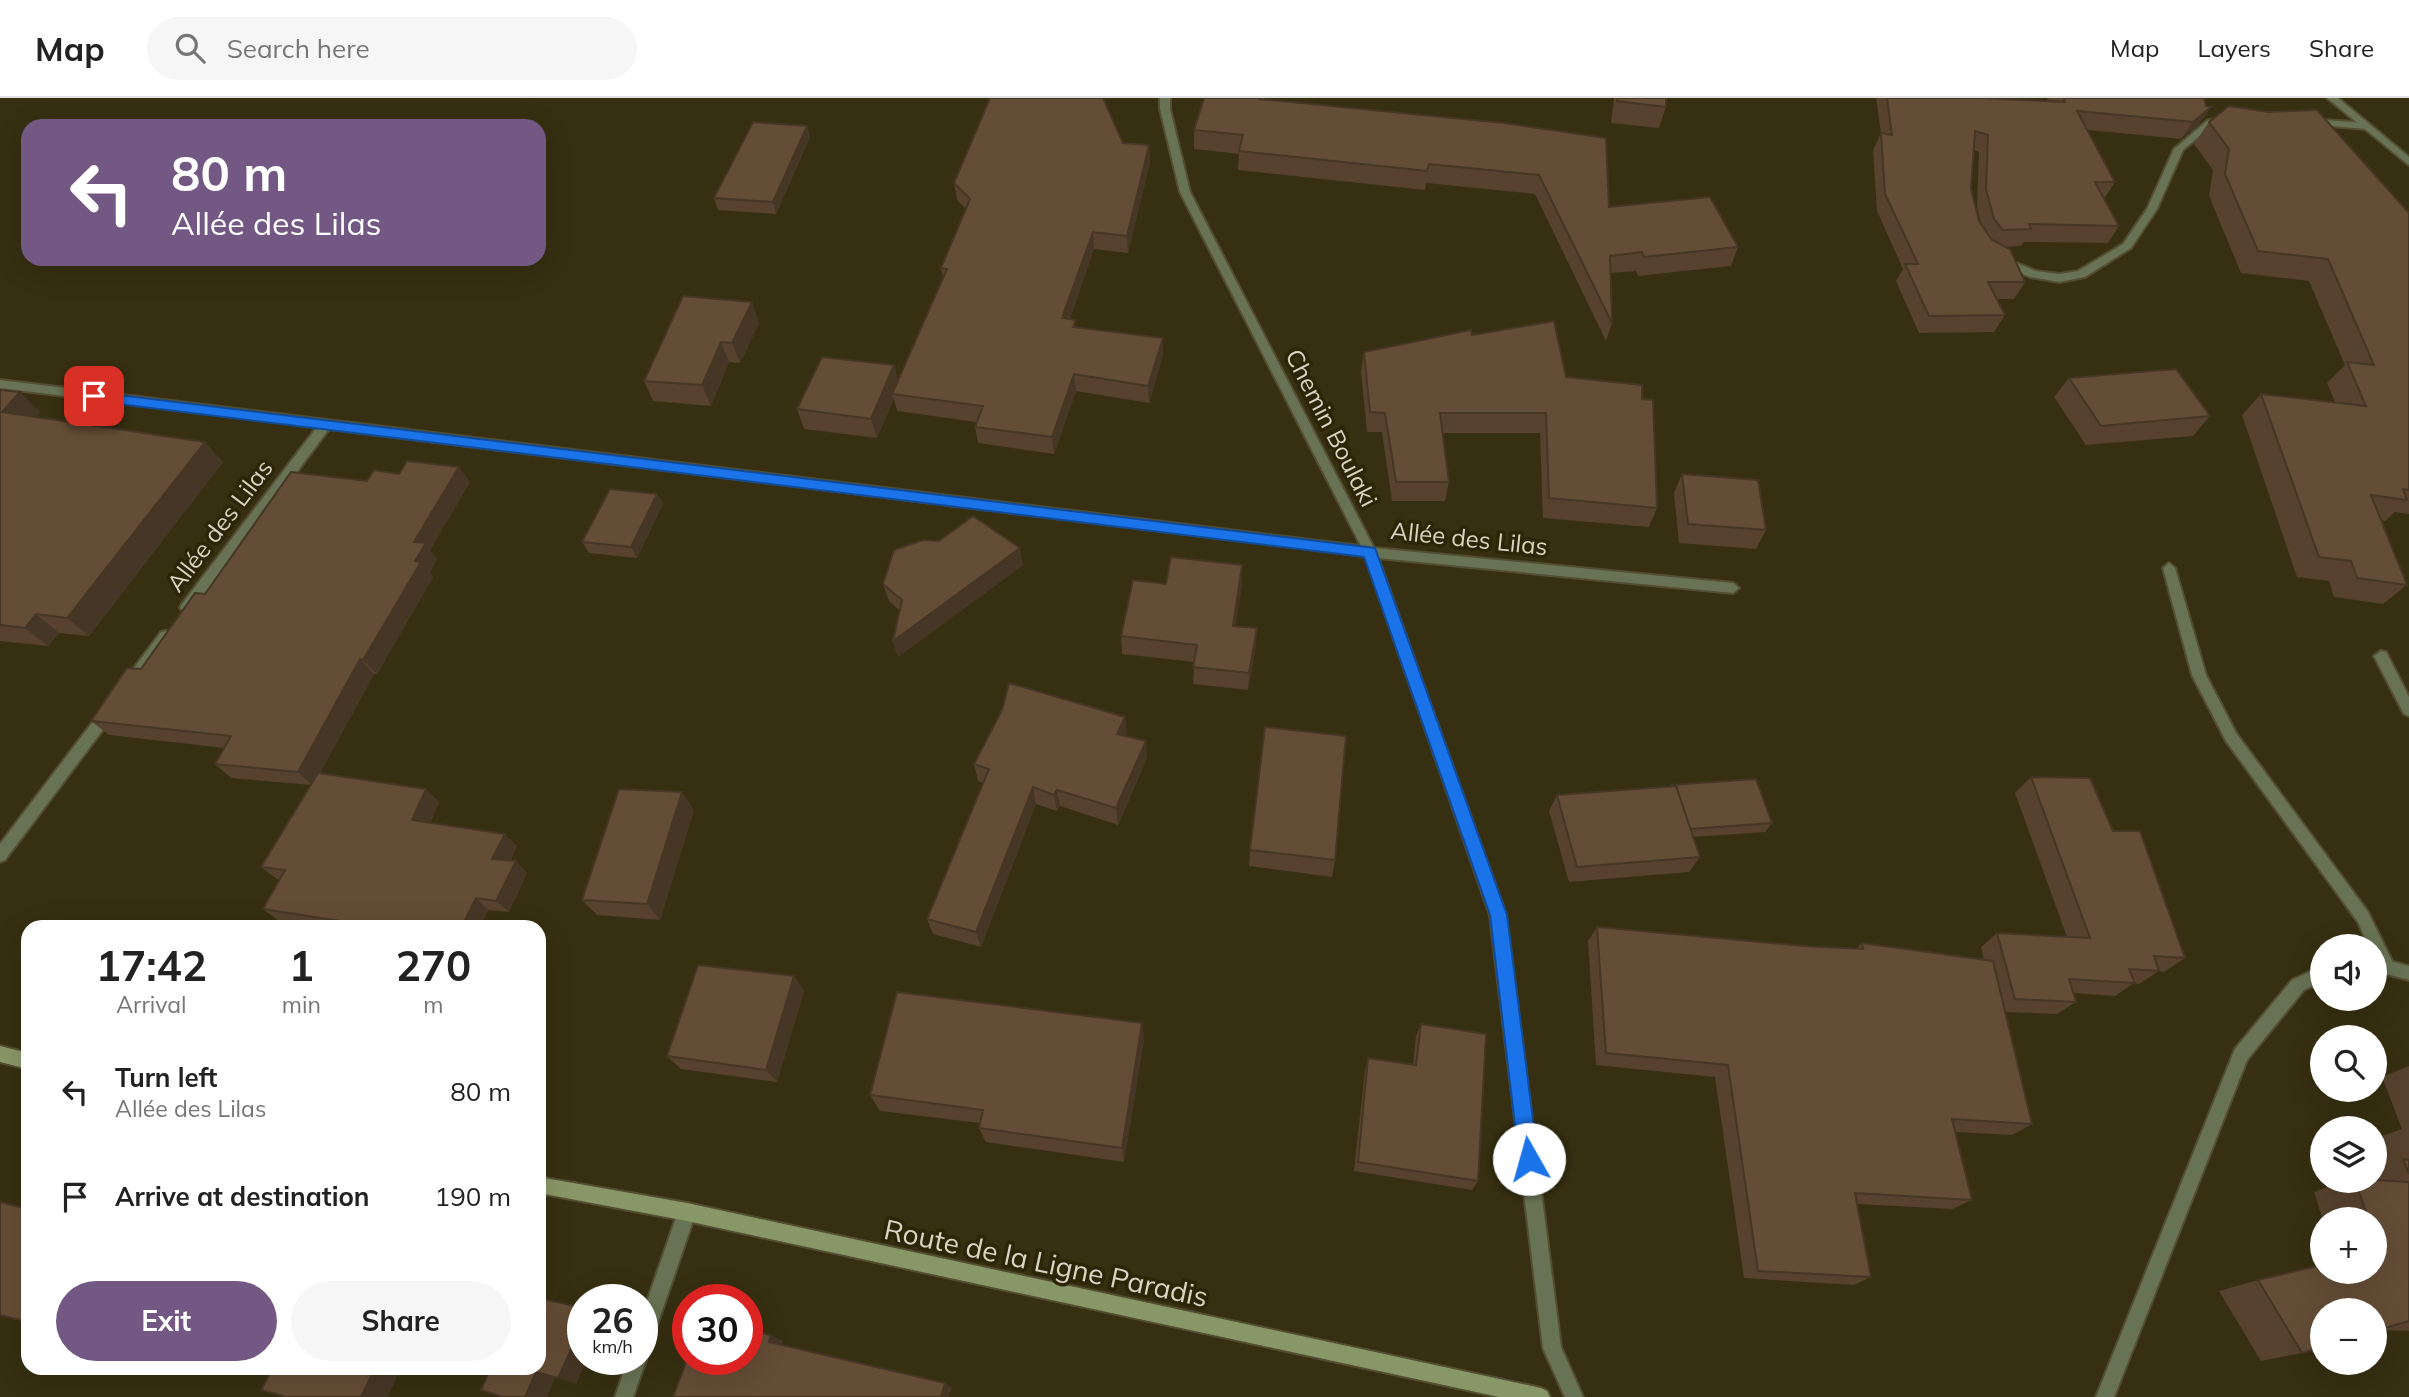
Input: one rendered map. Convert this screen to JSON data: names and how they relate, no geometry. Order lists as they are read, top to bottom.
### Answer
{
  "streets": {
    "main road": ["Route de la Ligne Paradis"],
    "street": ["Chemin Boulaki", "Allée des Lilas"]
  },
  "crossings": [
    ["Chemin Boulaki", "Allée des Lilas"]
  ],
  "page": {
    "header": "Map",
    "search": "Search here",
    "nav": ["Map", "Layers", "Share"],
    "turn": ["80 m", "Allée des Lilas"],
    "eta": [
      "17:42",
      "Arrival",
      "1",
      "min",
      "270",
      "m"
    ],
    "map_buttons": ["+", "−"],
    "list": [
      {
        "name": "Turn left",
        "note": "Allée des Lilas",
        "value": "80 m"
      },
      {
        "name": "Arrive at destination",
        "value": "190 m"
      }
    ],
    "buttons": ["Exit", "Share"],
    "speed": "26 km/h",
    "limit": "30"
  }
}
